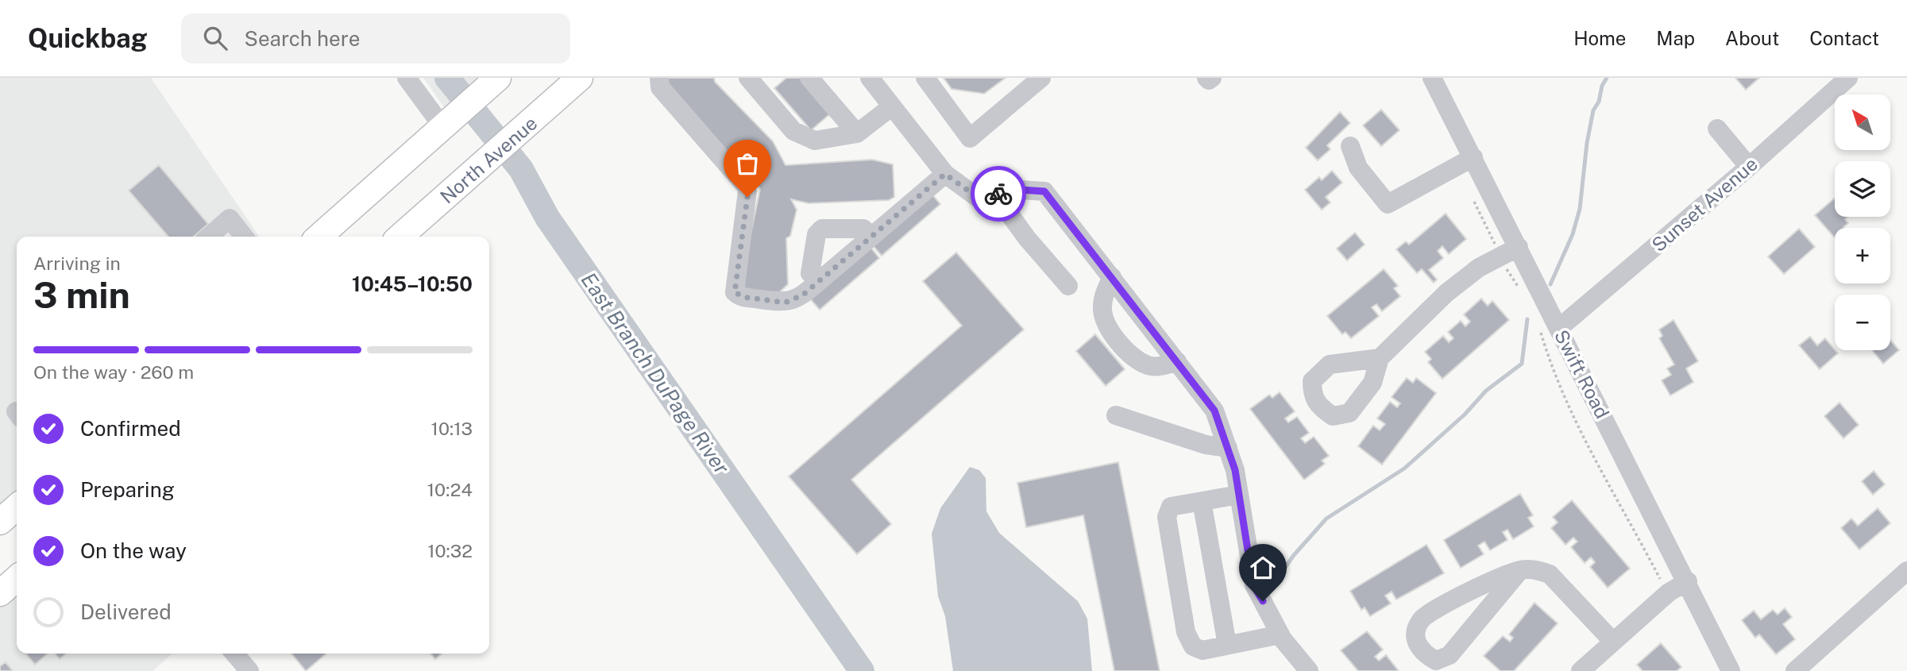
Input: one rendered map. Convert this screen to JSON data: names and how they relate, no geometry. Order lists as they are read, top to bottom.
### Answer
{
  "streets": {
    "main road": ["North Avenue"],
    "street": ["Sunset Avenue", "Swift Road"]
  },
  "crossings": [
    ["Sunset Avenue", "Swift Road"]
  ],
  "water": ["East Branch DuPage River"],
  "north": "top left",
  "page": {
    "header": "Quickbag",
    "search": "Search here",
    "nav": [
      "Home",
      "Map",
      "About",
      "Contact"
    ],
    "map_buttons": ["+", "−"],
    "heading": ["3 min", "Arriving in", "10:45–10:50"],
    "bar": "On the way · 260 m",
    "list": [
      ["Confirmed", "10:13"],
      ["Preparing", "10:24"],
      ["On the way", "10:32"],
      "Delivered"
    ]
  }
}
